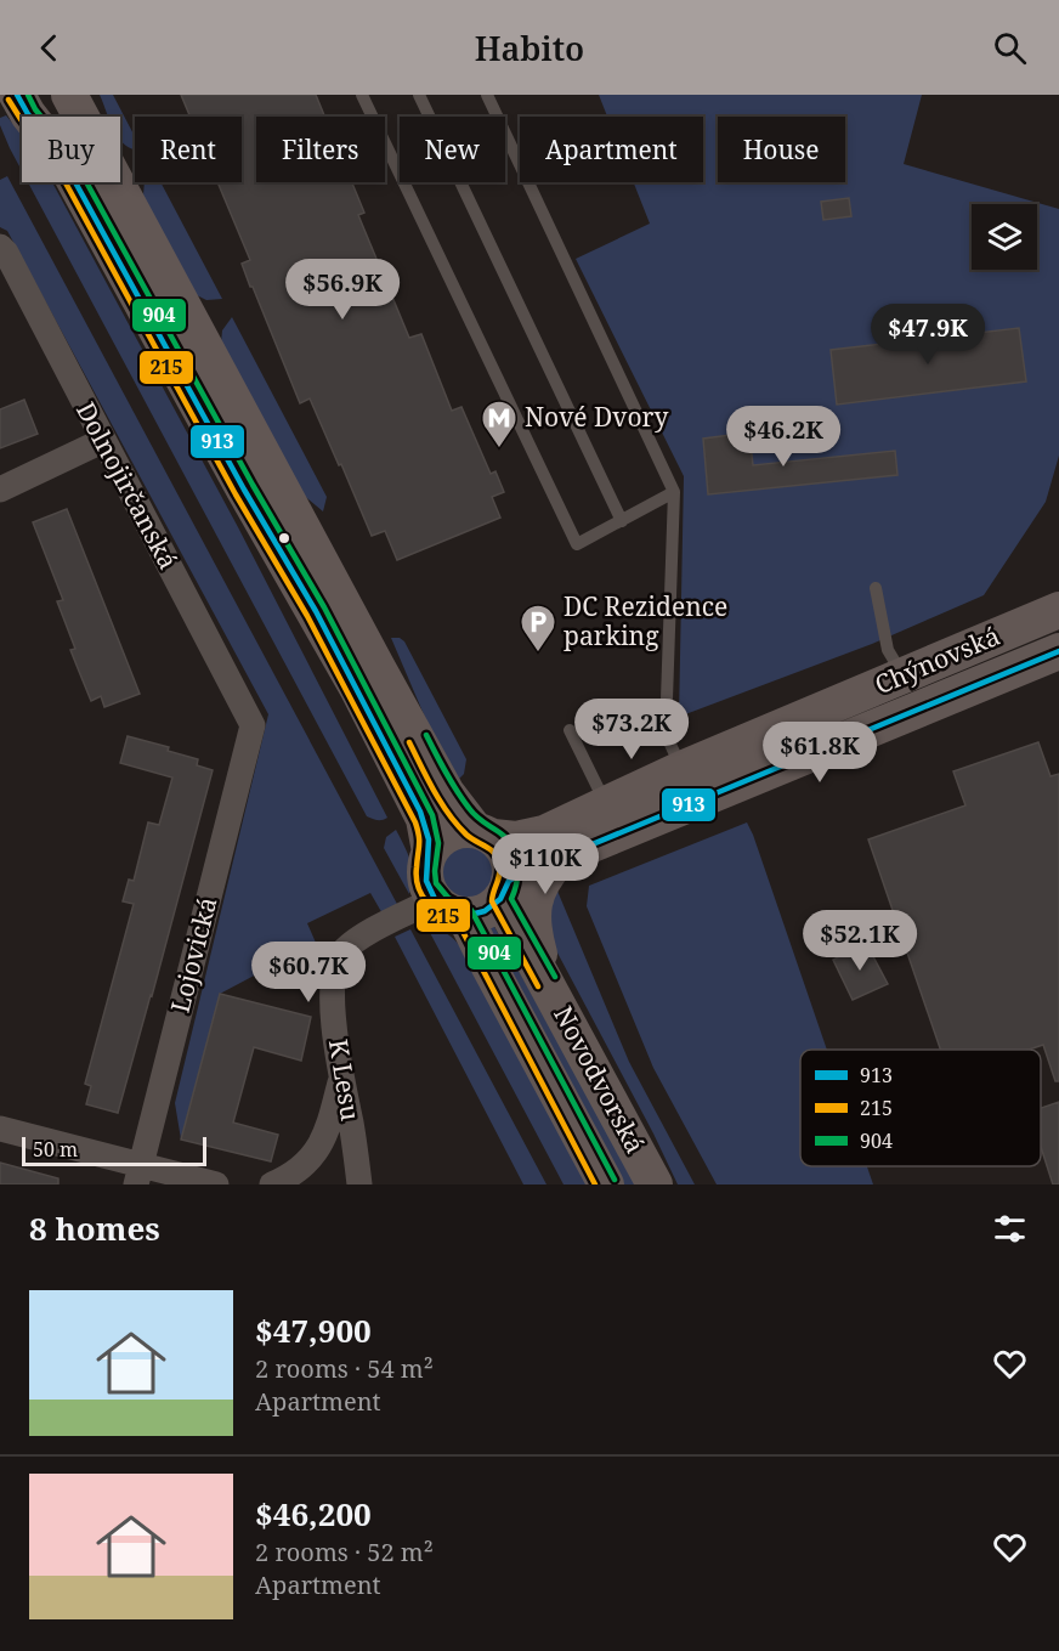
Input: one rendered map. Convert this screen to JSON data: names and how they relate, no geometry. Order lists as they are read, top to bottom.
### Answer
{
  "streets": {
    "main road": ["Chýnovská", "Novodvorská"],
    "street": ["Dolnojirčanská", "Lojovická", "K Lesu"]
  },
  "crossings": [
    ["Dolnojirčanská", "Lojovická"],
    ["Chýnovská", "K Lesu"],
    ["Chýnovská", "Novodvorská"],
    ["K Lesu", "Novodvorská"]
  ],
  "places": {
    "metro station": ["Nové Dvory"],
    "parking": ["DC Rezidence parking"]
  },
  "lines": ["transit line 913", "transit line 904", "transit line 215"],
  "legend": ["913", "215", "904"],
  "scale_bar": "50 m",
  "page": {
    "header": "Habito",
    "chip": [
      "Buy",
      "Rent",
      "Filters",
      "New",
      "Apartment",
      "House"
    ],
    "price": [
      "$56.9K",
      "$47.9K",
      "$46.2K",
      "$73.2K",
      "$61.8K",
      "$110K",
      "$52.1K",
      "$60.7K"
    ],
    "scale": "50 m",
    "heading": "8 homes",
    "list": [
      {
        "name": "$47,900",
        "note": "2 rooms · 54 m² · Apartment"
      },
      {
        "name": "$46,200",
        "note": "2 rooms · 52 m² · Apartment"
      }
    ]
  }
}
